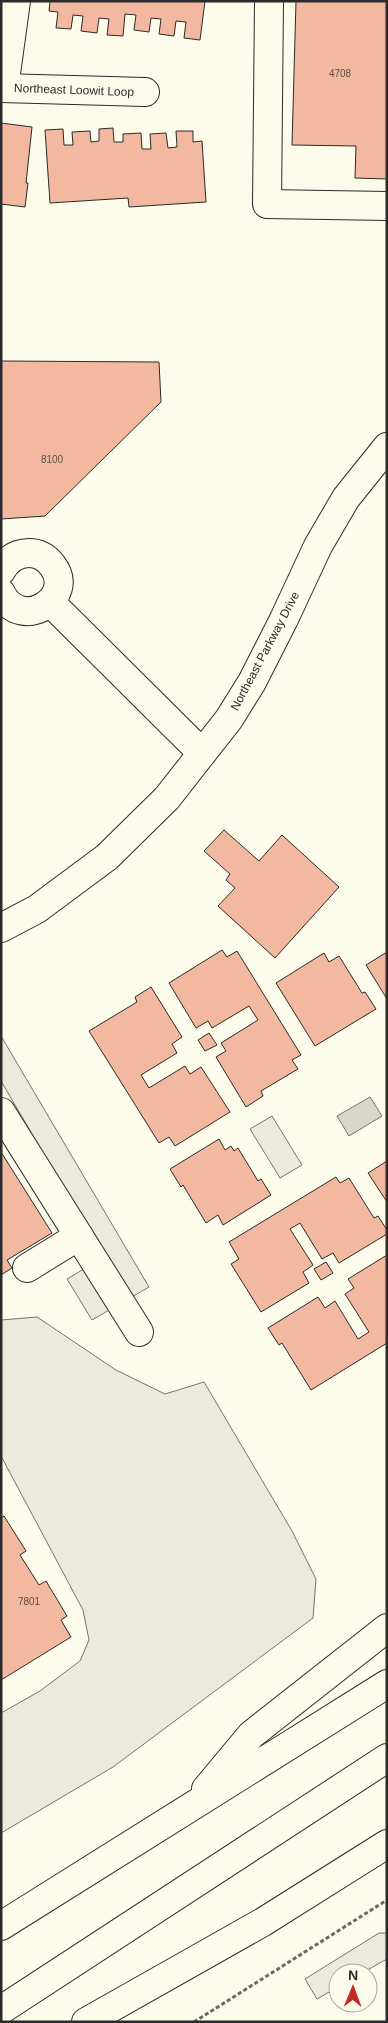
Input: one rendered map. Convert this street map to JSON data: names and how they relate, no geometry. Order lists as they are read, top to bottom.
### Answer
{
  "streets": {
    "main road": ["Northeast Loowit Loop", "Northeast Parkway Drive"]
  },
  "house_numbers": ["4708", "8100", "7801"],
  "north": "top"
}
